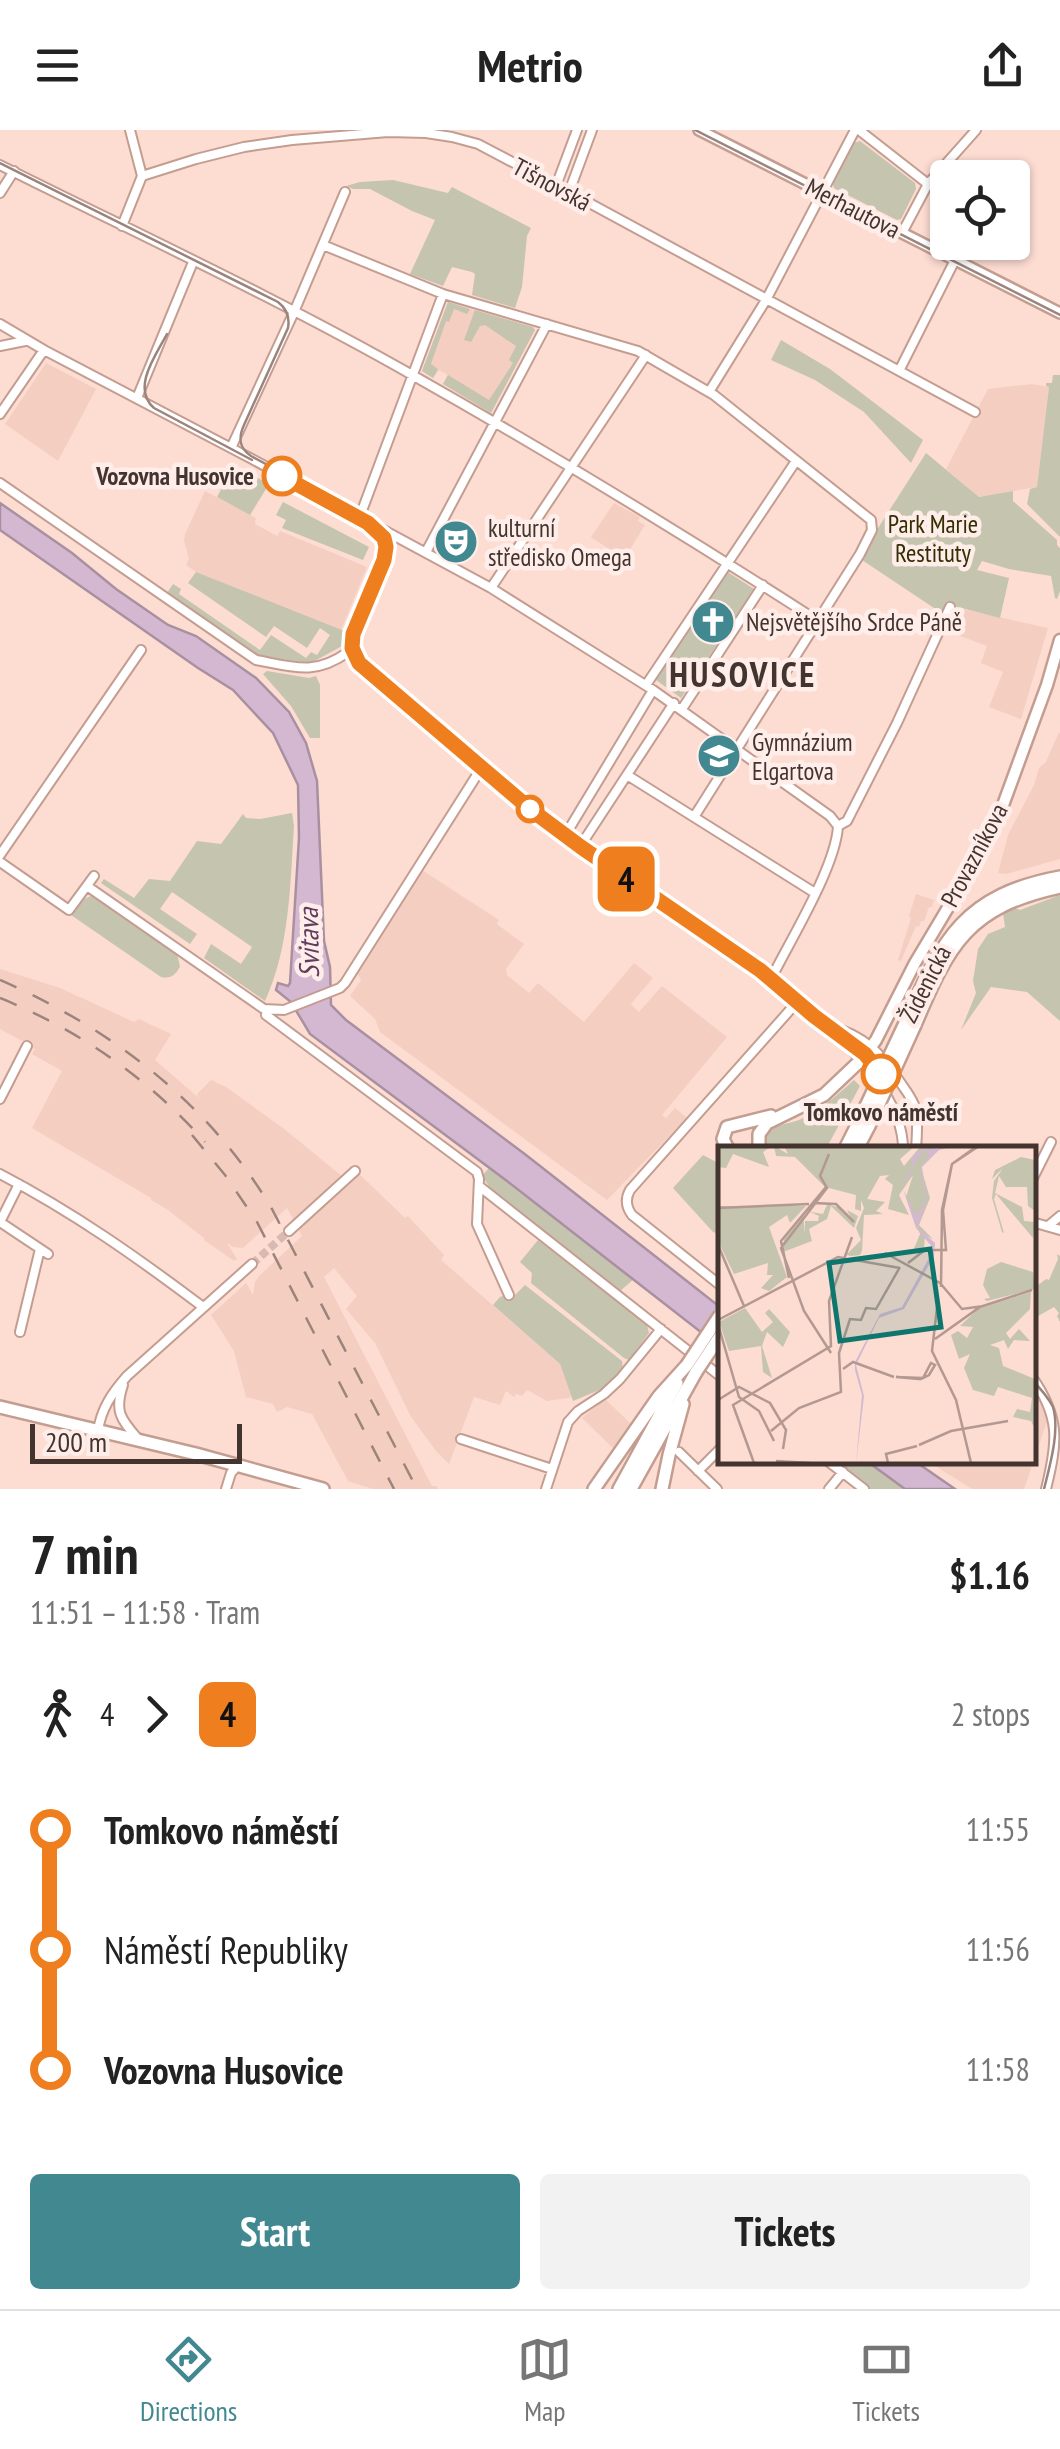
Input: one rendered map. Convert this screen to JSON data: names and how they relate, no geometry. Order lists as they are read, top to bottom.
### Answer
{
  "streets": {
    "main road": ["Provazníkova", "Židenická"],
    "street": ["Tišnovská", "Merhautova"]
  },
  "districts": ["HUSOVICE"],
  "water": ["Svitava"],
  "parks": ["Park Marie Restituty"],
  "places": {
    "other": ["Vozovna Husovice", "Tomkovo náměstí"],
    "theatre": ["kulturní středisko Omega"],
    "church": ["Nejsvětějšího Srdce Páně"],
    "school or university": ["Gymnázium Elgartova"]
  },
  "lines": ["tram line 4"],
  "scale_bar": "200 m",
  "page": {
    "header": "Metrio",
    "on_map": "4",
    "scale": "200 m",
    "heading": ["7 min", "11:51 – 11:58 · Tram", "$1.16"],
    "legs": ["4", "4", "2 stops"],
    "list": [
      {
        "name": "Tomkovo náměstí",
        "value": "11:55"
      },
      {
        "name": "Náměstí Republiky",
        "value": "11:56"
      },
      {
        "name": "Vozovna Husovice",
        "value": "11:58"
      }
    ],
    "buttons": ["Start", "Tickets"],
    "tabs": ["Directions", "Map", "Tickets"]
  }
}
